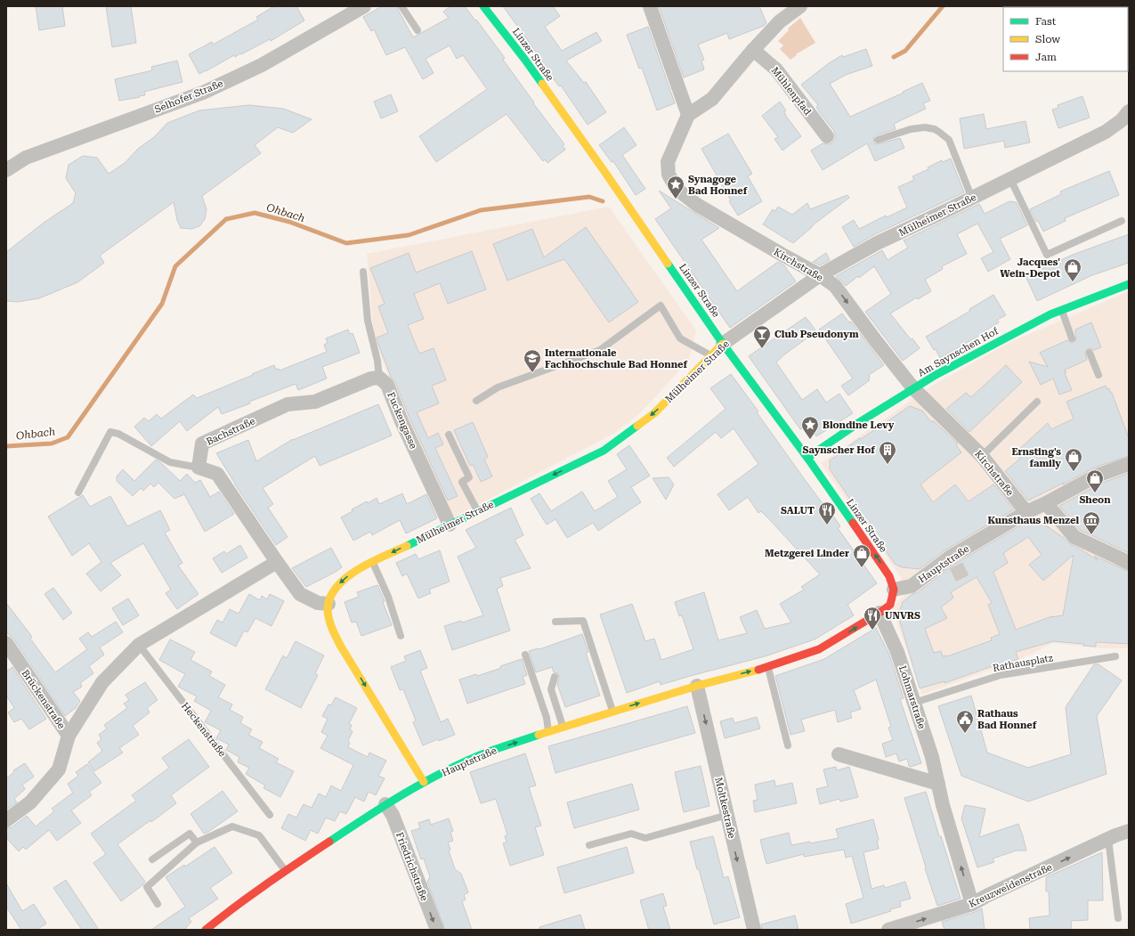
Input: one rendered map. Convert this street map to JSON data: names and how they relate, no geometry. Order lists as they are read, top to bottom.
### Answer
{
  "streets": {
    "main road": [
      "Linzer Straße",
      "Mülheimer Straße",
      "Am Saynschen Hof",
      "Hauptstraße"
    ],
    "street": [
      "Mühlenpfad",
      "Selhofer Straße",
      "Kirchstraße",
      "Fuckengasse",
      "Bachstraße",
      "Lohmarstraße",
      "Brückenstraße",
      "Moltkestraße",
      "Friedrichstraße",
      "Kreuzweidenstraße"
    ],
    "lane": ["Rathausplatz", "Heckenstraße"]
  },
  "crossings": [
    ["Linzer Straße", "Mülheimer Straße"],
    ["Linzer Straße", "Am Saynschen Hof"],
    ["Linzer Straße", "Hauptstraße"],
    ["Mülheimer Straße", "Kirchstraße"],
    ["Mülheimer Straße", "Fuckengasse"],
    ["Kirchstraße", "Am Saynschen Hof"],
    ["Kirchstraße", "Hauptstraße"],
    ["Fuckengasse", "Bachstraße"],
    ["Hauptstraße", "Lohmarstraße"],
    ["Hauptstraße", "Moltkestraße"],
    ["Hauptstraße", "Friedrichstraße"],
    ["Rathausplatz", "Lohmarstraße"],
    ["Lohmarstraße", "Kreuzweidenstraße"]
  ],
  "one_way": [
    "Mülheimer Straße",
    "Hauptstraße",
    "Lohmarstraße",
    "Moltkestraße",
    "Friedrichstraße",
    "Kreuzweidenstraße"
  ],
  "water": ["Ohbach"],
  "places": {
    "place": ["Synagoge Bad Honnef", "Blondine Levy"],
    "shop": [
      "Jacques' Wein-Depot",
      "Ernsting's family",
      "Sheon",
      "Metzgerei Linder"
    ],
    "bar": ["Club Pseudonym"],
    "school or university": ["Internationale Fachhochschule Bad Honnef"],
    "building": ["Saynscher Hof"],
    "restaurant": ["SALUT", "UNVRS"],
    "museum": ["Kunsthaus Menzel"],
    "public building": ["Rathaus Bad Honnef"]
  },
  "legend": ["Fast", "Slow", "Jam"]
}
